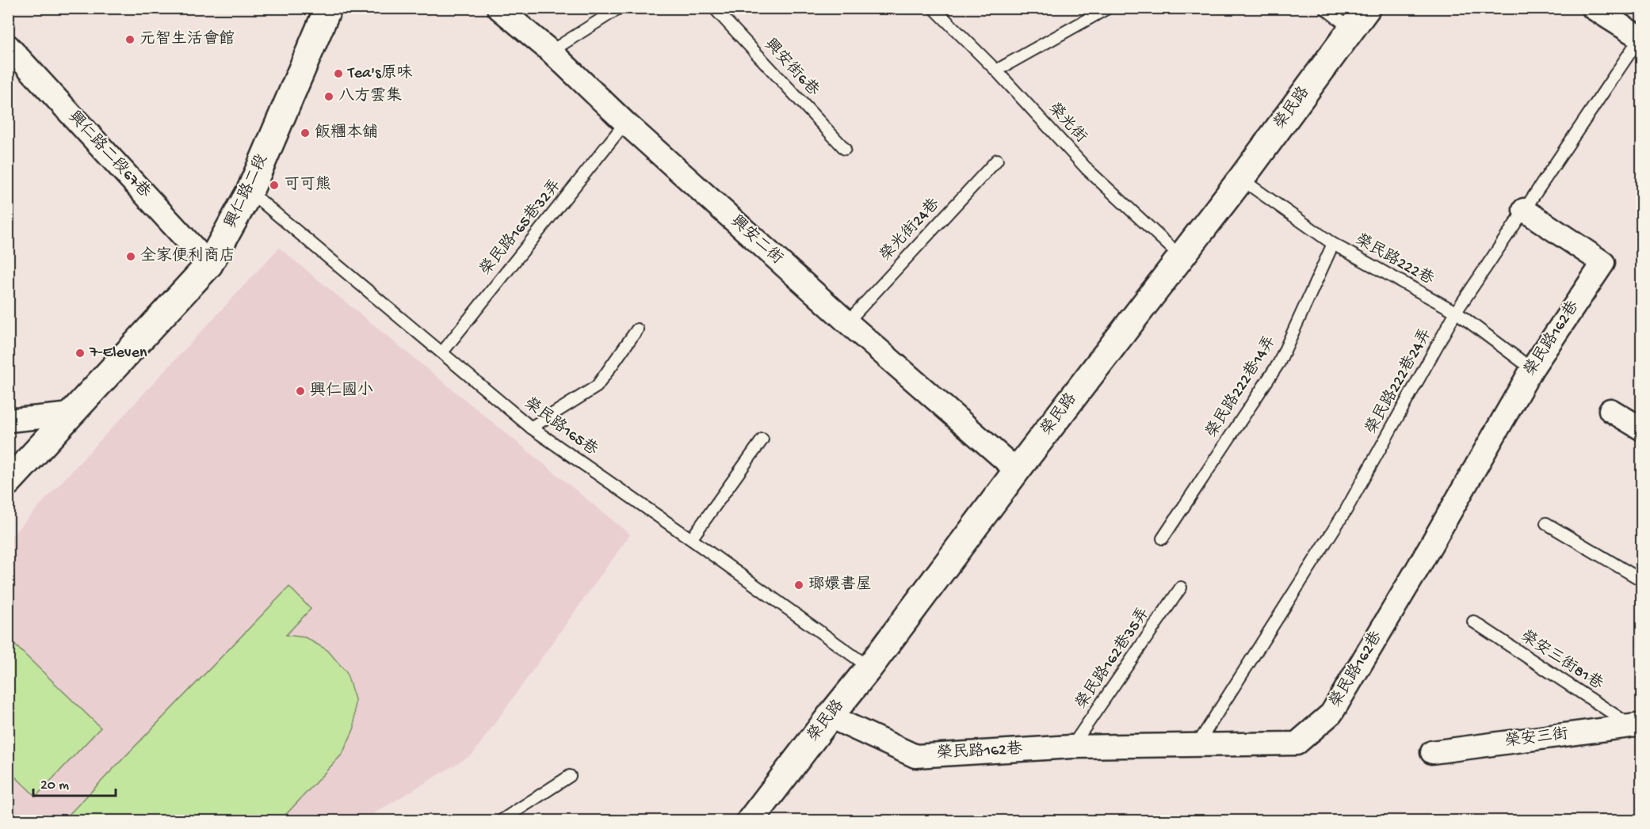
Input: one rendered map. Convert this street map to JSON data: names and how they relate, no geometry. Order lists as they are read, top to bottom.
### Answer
{
  "streets": {
    "street": [
      "榮民路",
      "興仁路二段67巷",
      "興仁路二段",
      "興安二街",
      "榮民路162巷",
      "榮安三街"
    ],
    "lane": [
      "興安街6巷",
      "榮光街",
      "榮民路165巷32弄",
      "榮光街24巷",
      "榮民路222巷",
      "榮民路222巷24弄",
      "榮民路222巷14弄",
      "榮民路165巷",
      "榮民路162巷35弄",
      "榮安三街81巷"
    ]
  },
  "crossings": [
    ["榮民路", "榮光街"],
    ["榮民路", "興安二街"],
    ["榮民路", "榮民路222巷"],
    ["榮民路", "榮民路162巷"],
    ["榮民路", "榮民路165巷"],
    ["興仁路二段67巷", "興仁路二段"],
    ["興仁路二段", "榮民路165巷"],
    ["榮民路165巷32弄", "興安二街"],
    ["榮民路165巷32弄", "榮民路165巷"],
    ["榮光街24巷", "興安二街"],
    ["榮民路222巷", "榮民路162巷"],
    ["榮民路222巷", "榮民路222巷24弄"],
    ["榮民路222巷", "榮民路222巷14弄"],
    ["榮民路162巷", "榮民路222巷24弄"],
    ["榮民路162巷", "榮民路162巷35弄"],
    ["榮安三街81巷", "榮安三街"]
  ],
  "places": [
    "元智生活會館",
    "Tea's原味",
    "八方雲集",
    "飯糰本舖",
    "可可熊",
    "全家便利商店",
    "7-Eleven",
    "興仁國小",
    "瑯嬛書屋"
  ],
  "scale_bar": "20 m"
}
